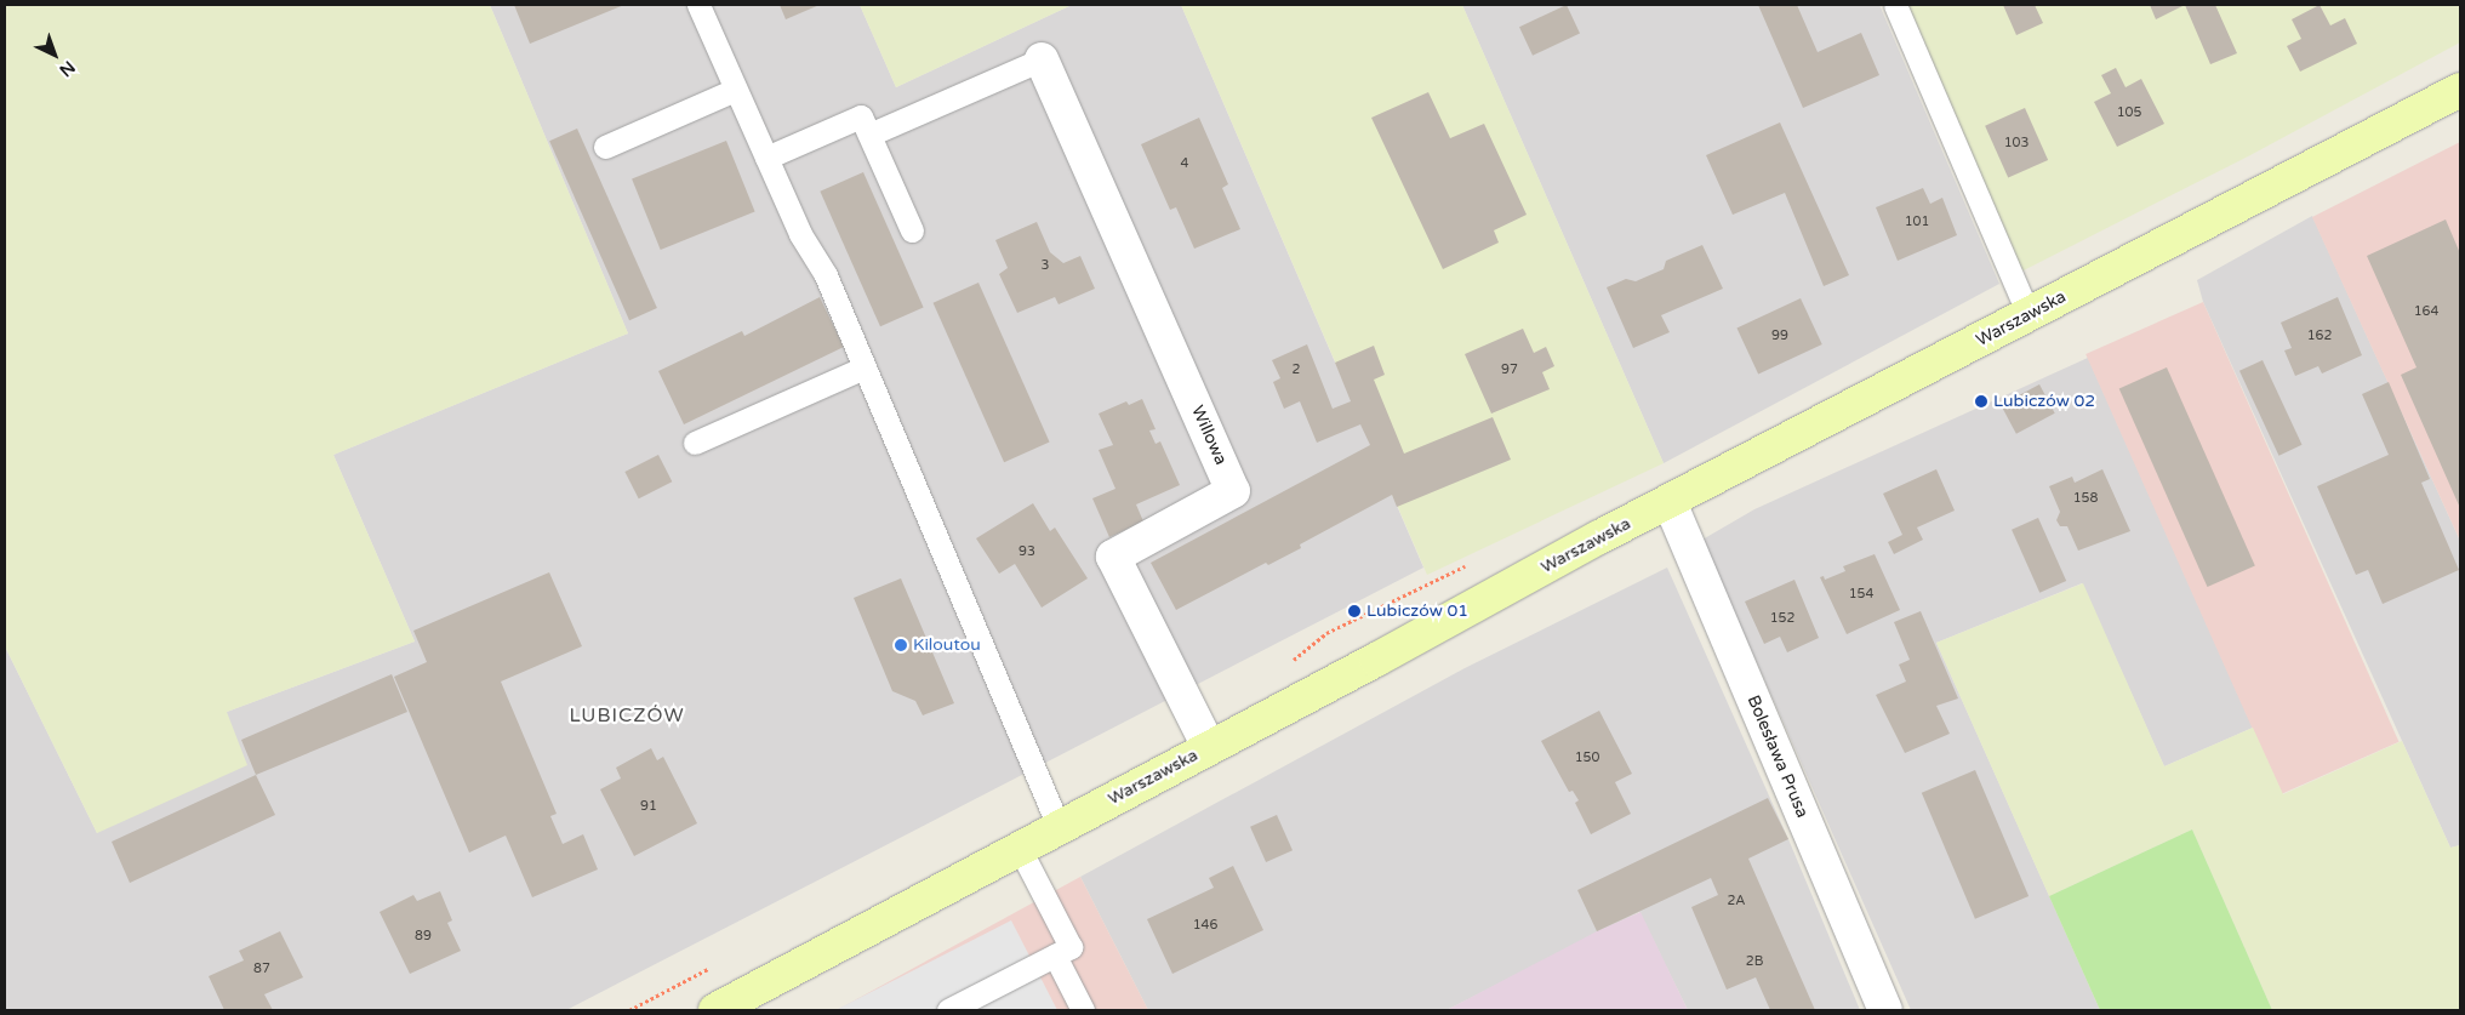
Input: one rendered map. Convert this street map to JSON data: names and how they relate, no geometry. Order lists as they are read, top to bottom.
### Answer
{
  "streets": {
    "main road": ["Warszawska"],
    "street": ["Willowa", "Bolesława Prusa"]
  },
  "crossings": [
    ["Warszawska", "Willowa"],
    ["Warszawska", "Bolesława Prusa"]
  ],
  "districts": ["LUBICZÓW"],
  "places": ["Lubiczów 02", "Lubiczów 01", "Kiloutou"],
  "house_numbers": [
    "105",
    "103",
    "4",
    "101",
    "3",
    "164",
    "99",
    "162",
    "2",
    "97",
    "158",
    "93",
    "154",
    "152",
    "150",
    "91",
    "2A",
    "146",
    "89",
    "2B",
    "87"
  ],
  "north": "bottom right"
}
